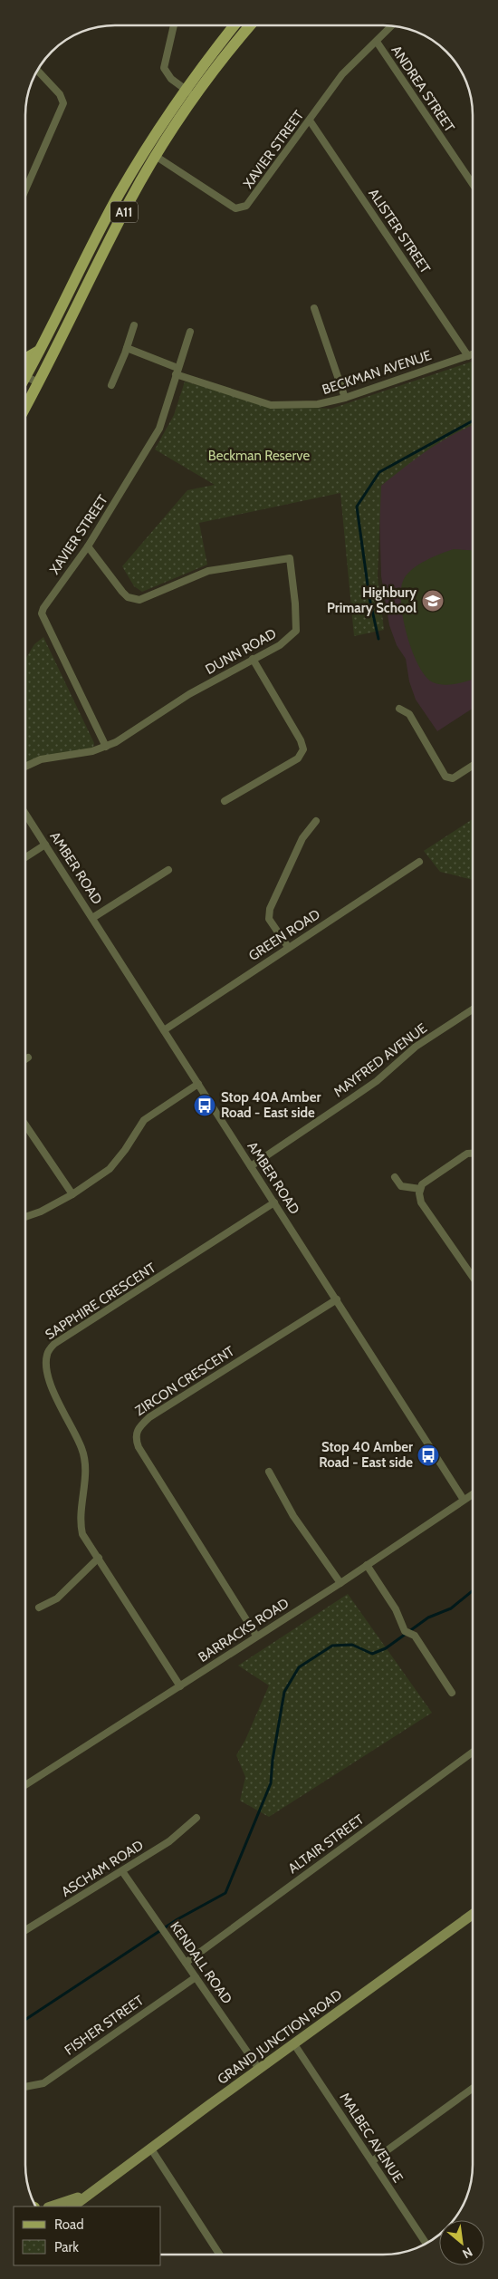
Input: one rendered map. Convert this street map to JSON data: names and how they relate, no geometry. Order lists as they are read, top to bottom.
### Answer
{
  "streets": {
    "main road": ["A11", "GRAND JUNCTION ROAD"],
    "street": [
      "ANDREA STREET",
      "XAVIER STREET",
      "ALISTER STREET",
      "BECKMAN AVENUE",
      "DUNN ROAD",
      "AMBER ROAD",
      "GREEN ROAD",
      "MAYFRED AVENUE",
      "SAPPHIRE CRESCENT",
      "ZIRCON CRESCENT",
      "BARRACKS ROAD",
      "ALTAIR STREET",
      "ASCHAM ROAD",
      "KENDALL ROAD",
      "FISHER STREET",
      "MALBEC AVENUE"
    ]
  },
  "crossings": [
    ["ANDREA STREET", "XAVIER STREET"],
    ["XAVIER STREET", "A11"],
    ["XAVIER STREET", "ALISTER STREET"],
    ["XAVIER STREET", "BECKMAN AVENUE"],
    ["XAVIER STREET", "DUNN ROAD"],
    ["ALISTER STREET", "BECKMAN AVENUE"],
    ["AMBER ROAD", "GREEN ROAD"],
    ["AMBER ROAD", "MAYFRED AVENUE"],
    ["AMBER ROAD", "SAPPHIRE CRESCENT"],
    ["AMBER ROAD", "ZIRCON CRESCENT"],
    ["AMBER ROAD", "BARRACKS ROAD"],
    ["SAPPHIRE CRESCENT", "BARRACKS ROAD"],
    ["ZIRCON CRESCENT", "BARRACKS ROAD"],
    ["ALTAIR STREET", "KENDALL ROAD"],
    ["ASCHAM ROAD", "KENDALL ROAD"],
    ["KENDALL ROAD", "FISHER STREET"],
    ["KENDALL ROAD", "GRAND JUNCTION ROAD"],
    ["GRAND JUNCTION ROAD", "MALBEC AVENUE"]
  ],
  "parks": ["Beckman Reserve"],
  "places": {
    "school or university": ["Highbury Primary School"],
    "bus stop": ["Stop 40A Amber Road - East side", "Stop 40 Amber Road - East side"]
  },
  "legend": ["Road", "Park"],
  "north": "bottom right"
}
